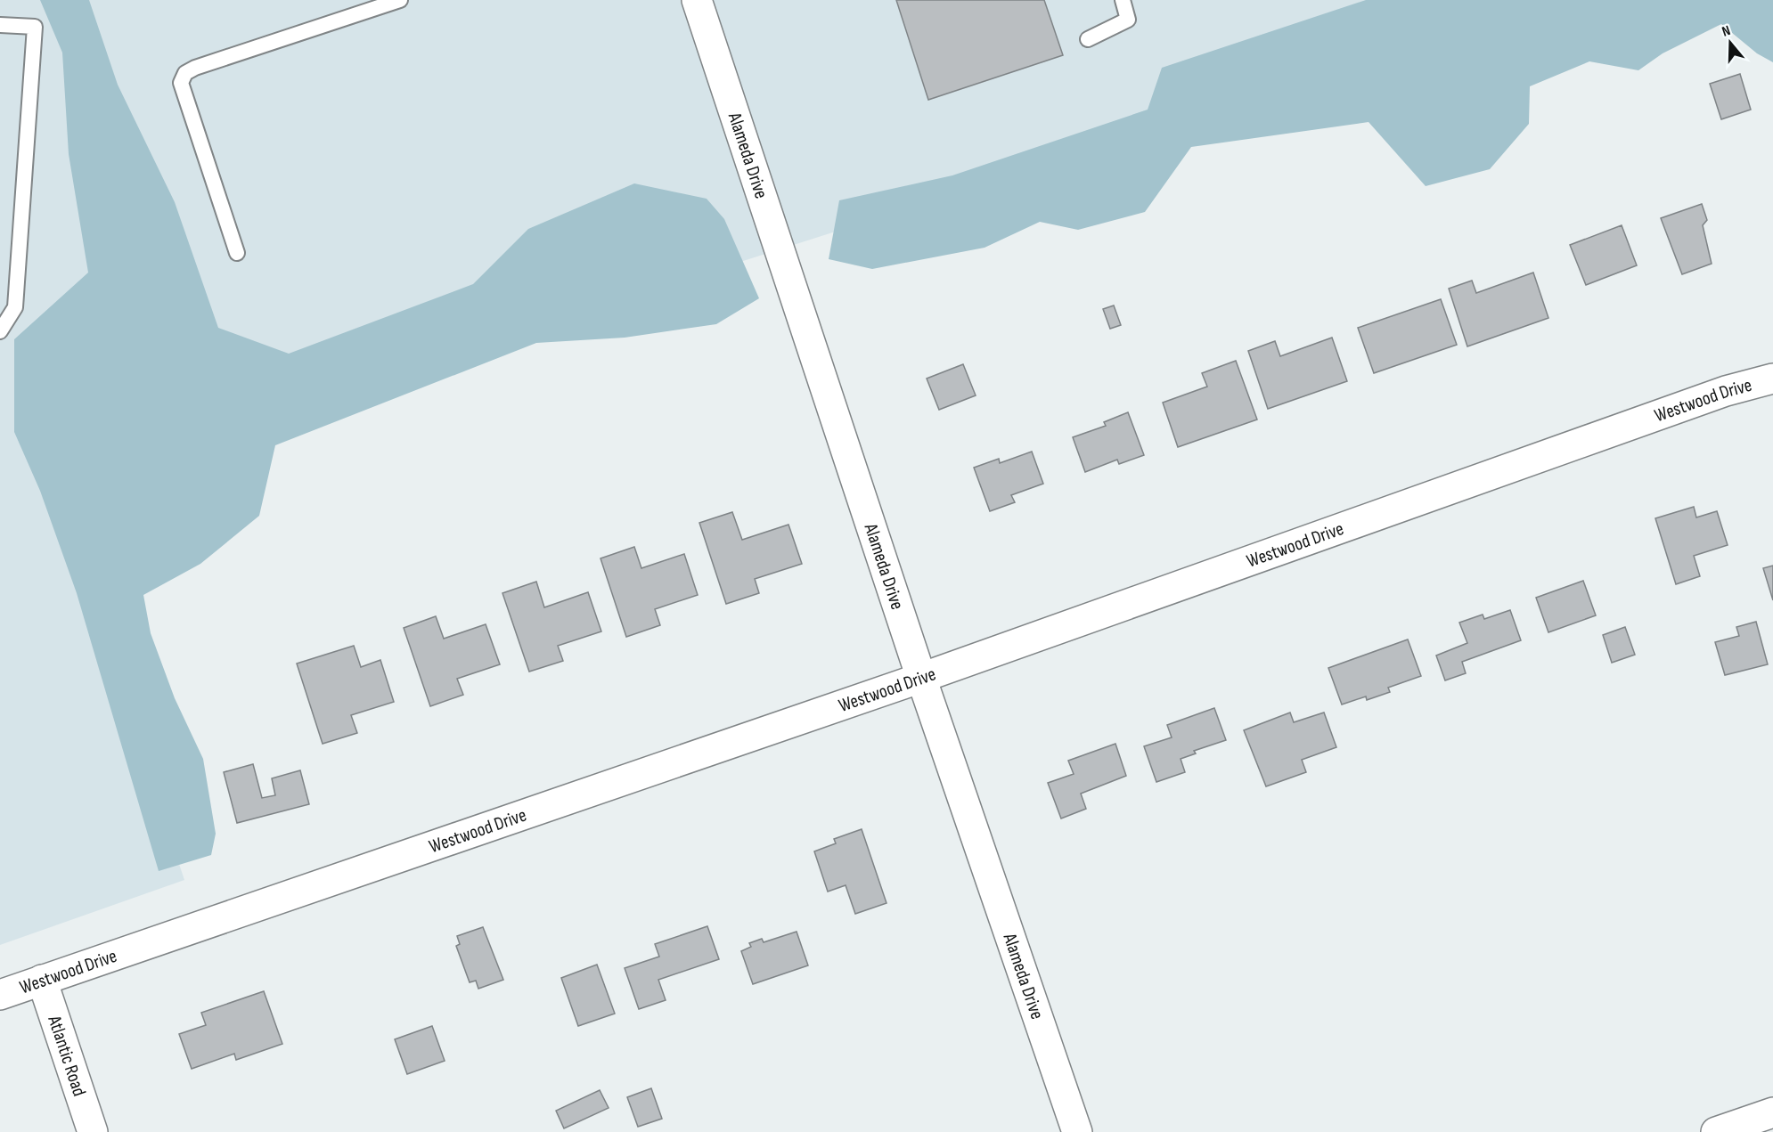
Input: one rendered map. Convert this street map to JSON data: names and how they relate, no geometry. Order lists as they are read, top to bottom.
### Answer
{
  "streets": {
    "street": ["Alameda Drive", "Westwood Drive", "Atlantic Road"]
  },
  "crossings": [
    ["Alameda Drive", "Westwood Drive"],
    ["Westwood Drive", "Atlantic Road"]
  ],
  "north": "top"
}
